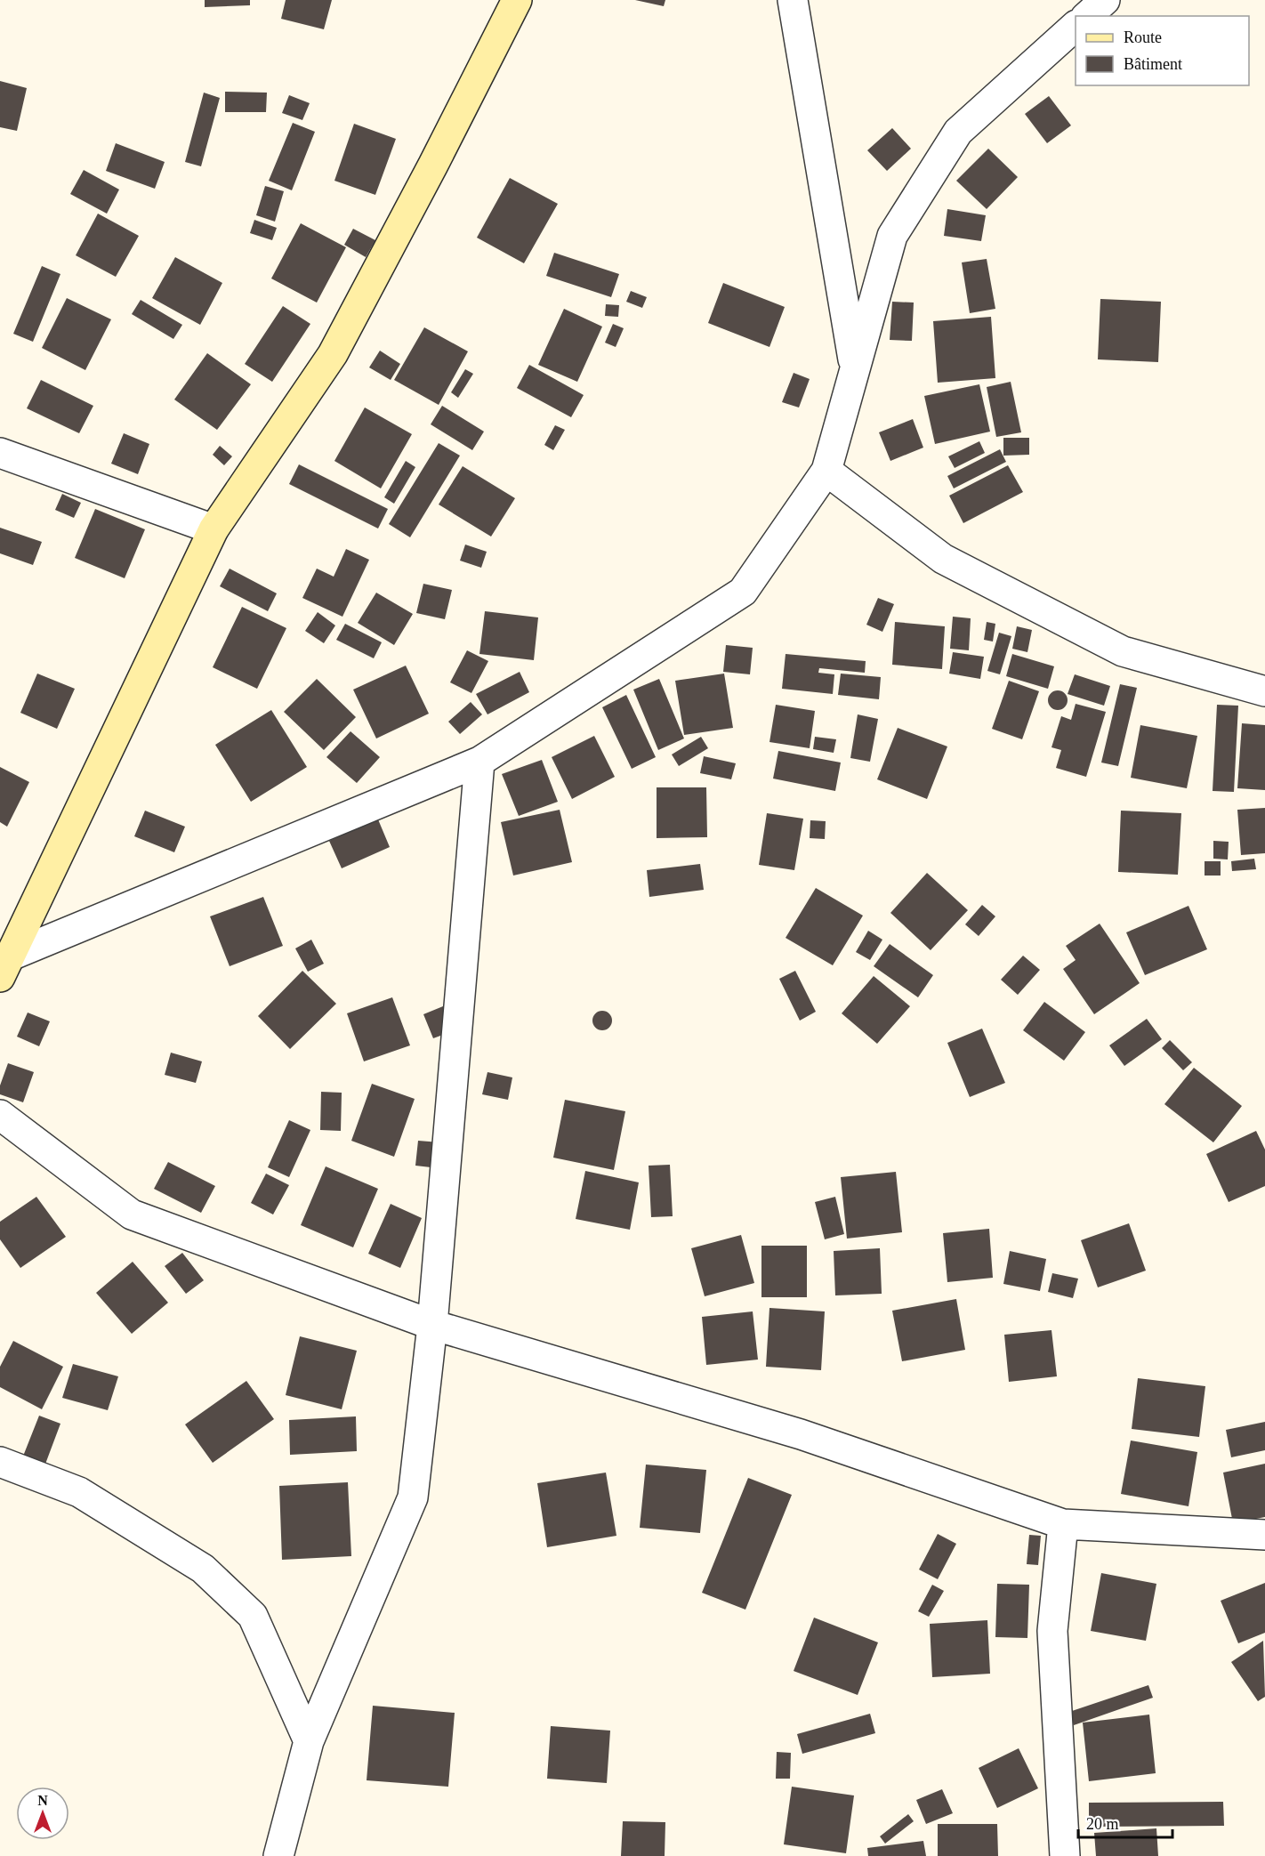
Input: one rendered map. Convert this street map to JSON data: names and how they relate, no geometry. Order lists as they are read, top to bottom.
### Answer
{
  "legend": ["Route", "Bâtiment"],
  "scale_bar": "20 m",
  "north": "top"
}
